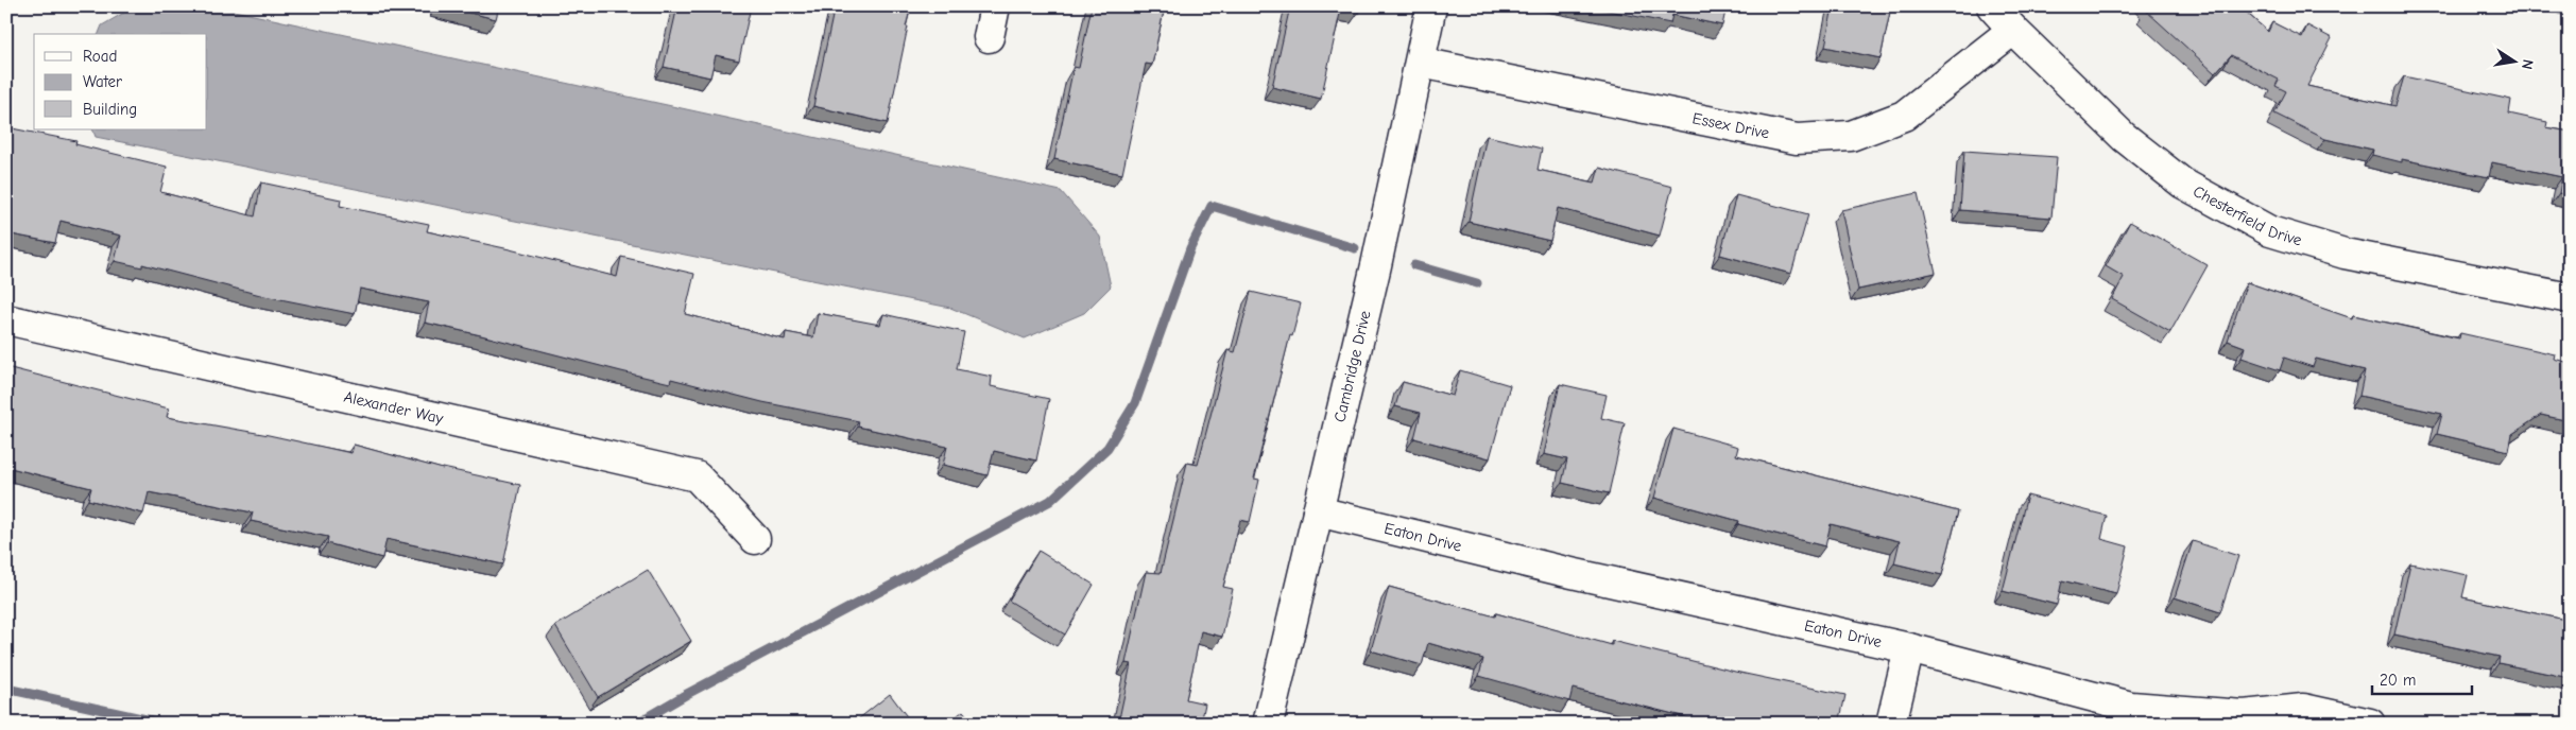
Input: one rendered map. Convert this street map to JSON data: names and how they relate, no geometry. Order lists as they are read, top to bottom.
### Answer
{
  "streets": {
    "street": [
      "Essex Drive",
      "Chesterfield Drive",
      "Cambridge Drive",
      "Alexander Way",
      "Eaton Drive"
    ]
  },
  "crossings": [
    ["Essex Drive", "Chesterfield Drive"],
    ["Essex Drive", "Cambridge Drive"],
    ["Cambridge Drive", "Eaton Drive"]
  ],
  "legend": ["Road", "Water", "Building"],
  "scale_bar": "20 m",
  "north": "right"
}
